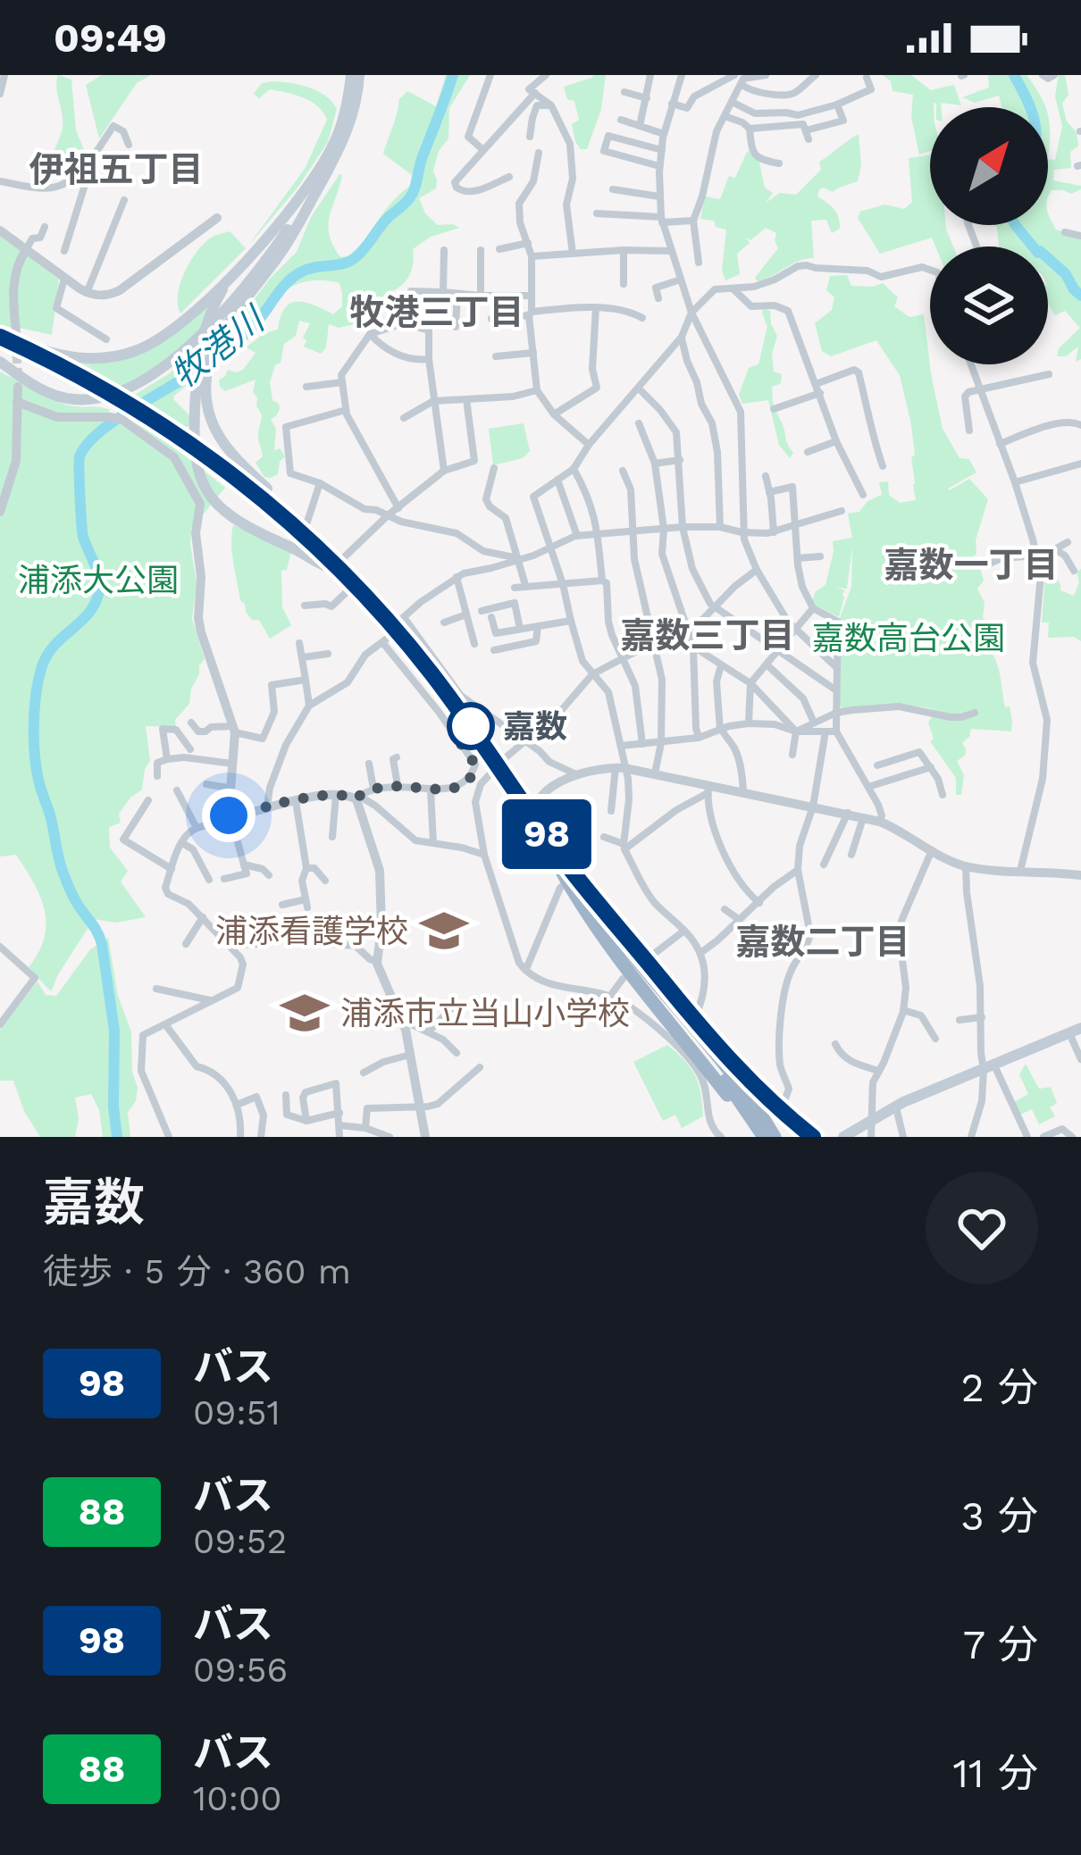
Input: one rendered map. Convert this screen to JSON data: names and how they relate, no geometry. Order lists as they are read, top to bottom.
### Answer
{
  "districts": [
    "伊祖五丁目",
    "牧港三丁目",
    "嘉数一丁目",
    "嘉数三丁目",
    "嘉数二丁目"
  ],
  "water": ["牧港川"],
  "parks": ["浦添大公園", "嘉数高台公園"],
  "places": {
    "other": ["嘉数"],
    "school or university": ["浦添看護学校", "浦添市立当山小学校"]
  },
  "lines": ["bus line 98"],
  "north": "top right",
  "page": {
    "status": "09:49",
    "on_map": "98",
    "heading": ["嘉数", "徒歩 · 5 分 · 360 m"],
    "list": [
      {
        "mark": "98",
        "name": "バス",
        "note": "09:51",
        "value": "2 分"
      },
      {
        "mark": "88",
        "name": "バス",
        "note": "09:52",
        "value": "3 分"
      },
      {
        "mark": "98",
        "name": "バス",
        "note": "09:56",
        "value": "7 分"
      },
      {
        "mark": "88",
        "name": "バス",
        "note": "10:00",
        "value": "11 分"
      }
    ]
  }
}
